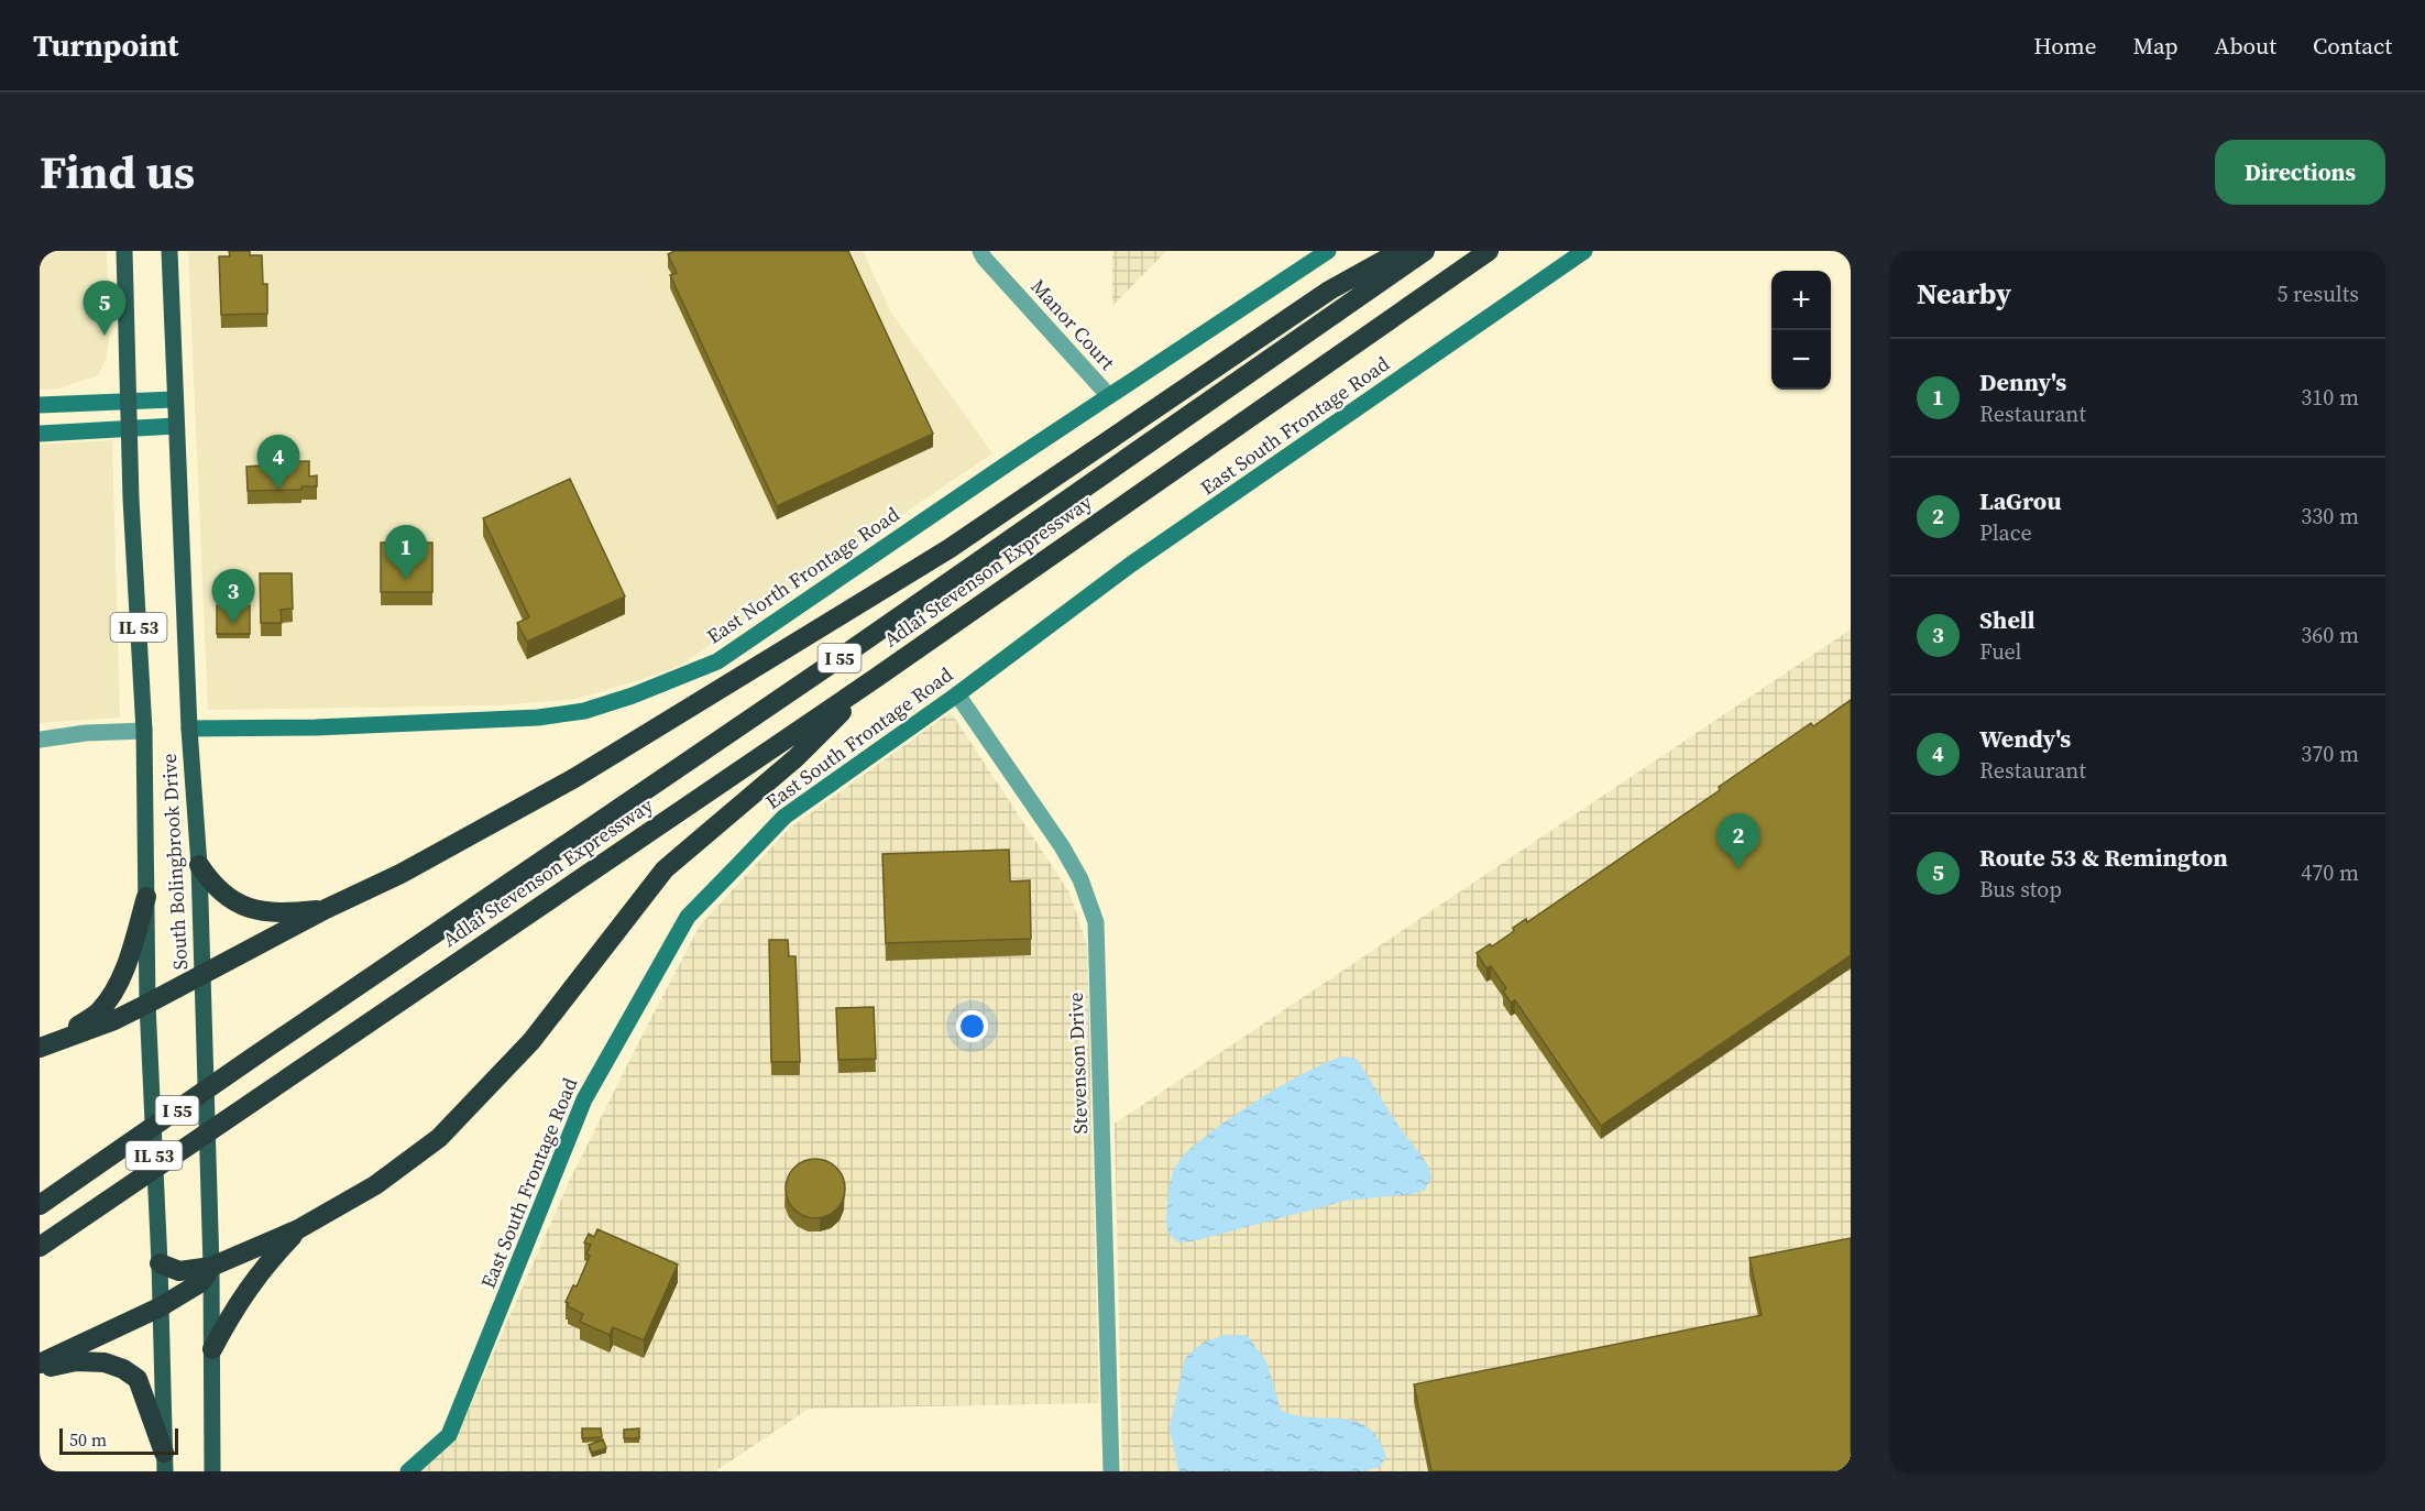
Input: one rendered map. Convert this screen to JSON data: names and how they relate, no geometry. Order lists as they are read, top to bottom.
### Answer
{
  "streets": {
    "highway": ["Adlai Stevenson Expressway", "I 55"],
    "main road": ["IL 53", "South Bolingbrook Drive"],
    "street": [
      "Manor Court",
      "East South Frontage Road",
      "East North Frontage Road",
      "Stevenson Drive"
    ]
  },
  "crossings": [
    ["Manor Court", "East North Frontage Road"],
    ["East South Frontage Road", "Stevenson Drive"],
    ["East North Frontage Road", "South Bolingbrook Drive"]
  ],
  "scale_bar": "50 m",
  "page": {
    "header": "Turnpoint",
    "nav": [
      "Home",
      "Map",
      "About",
      "Contact"
    ],
    "title": "Find us",
    "buttons": "Directions",
    "heading": ["Nearby", "5 results"],
    "map_buttons": ["+", "−"],
    "pins": [
      "5",
      "4",
      "1",
      "3",
      "2"
    ],
    "list": [
      {
        "mark": "1",
        "name": "Denny's",
        "note": "Restaurant",
        "value": "310 m"
      },
      {
        "mark": "2",
        "name": "LaGrou",
        "note": "Place",
        "value": "330 m"
      },
      {
        "mark": "3",
        "name": "Shell",
        "note": "Fuel",
        "value": "360 m"
      },
      {
        "mark": "4",
        "name": "Wendy's",
        "note": "Restaurant",
        "value": "370 m"
      },
      {
        "mark": "5",
        "name": "Route 53 & Remington",
        "note": "Bus stop",
        "value": "470 m"
      }
    ],
    "scale": "50 m"
  }
}
